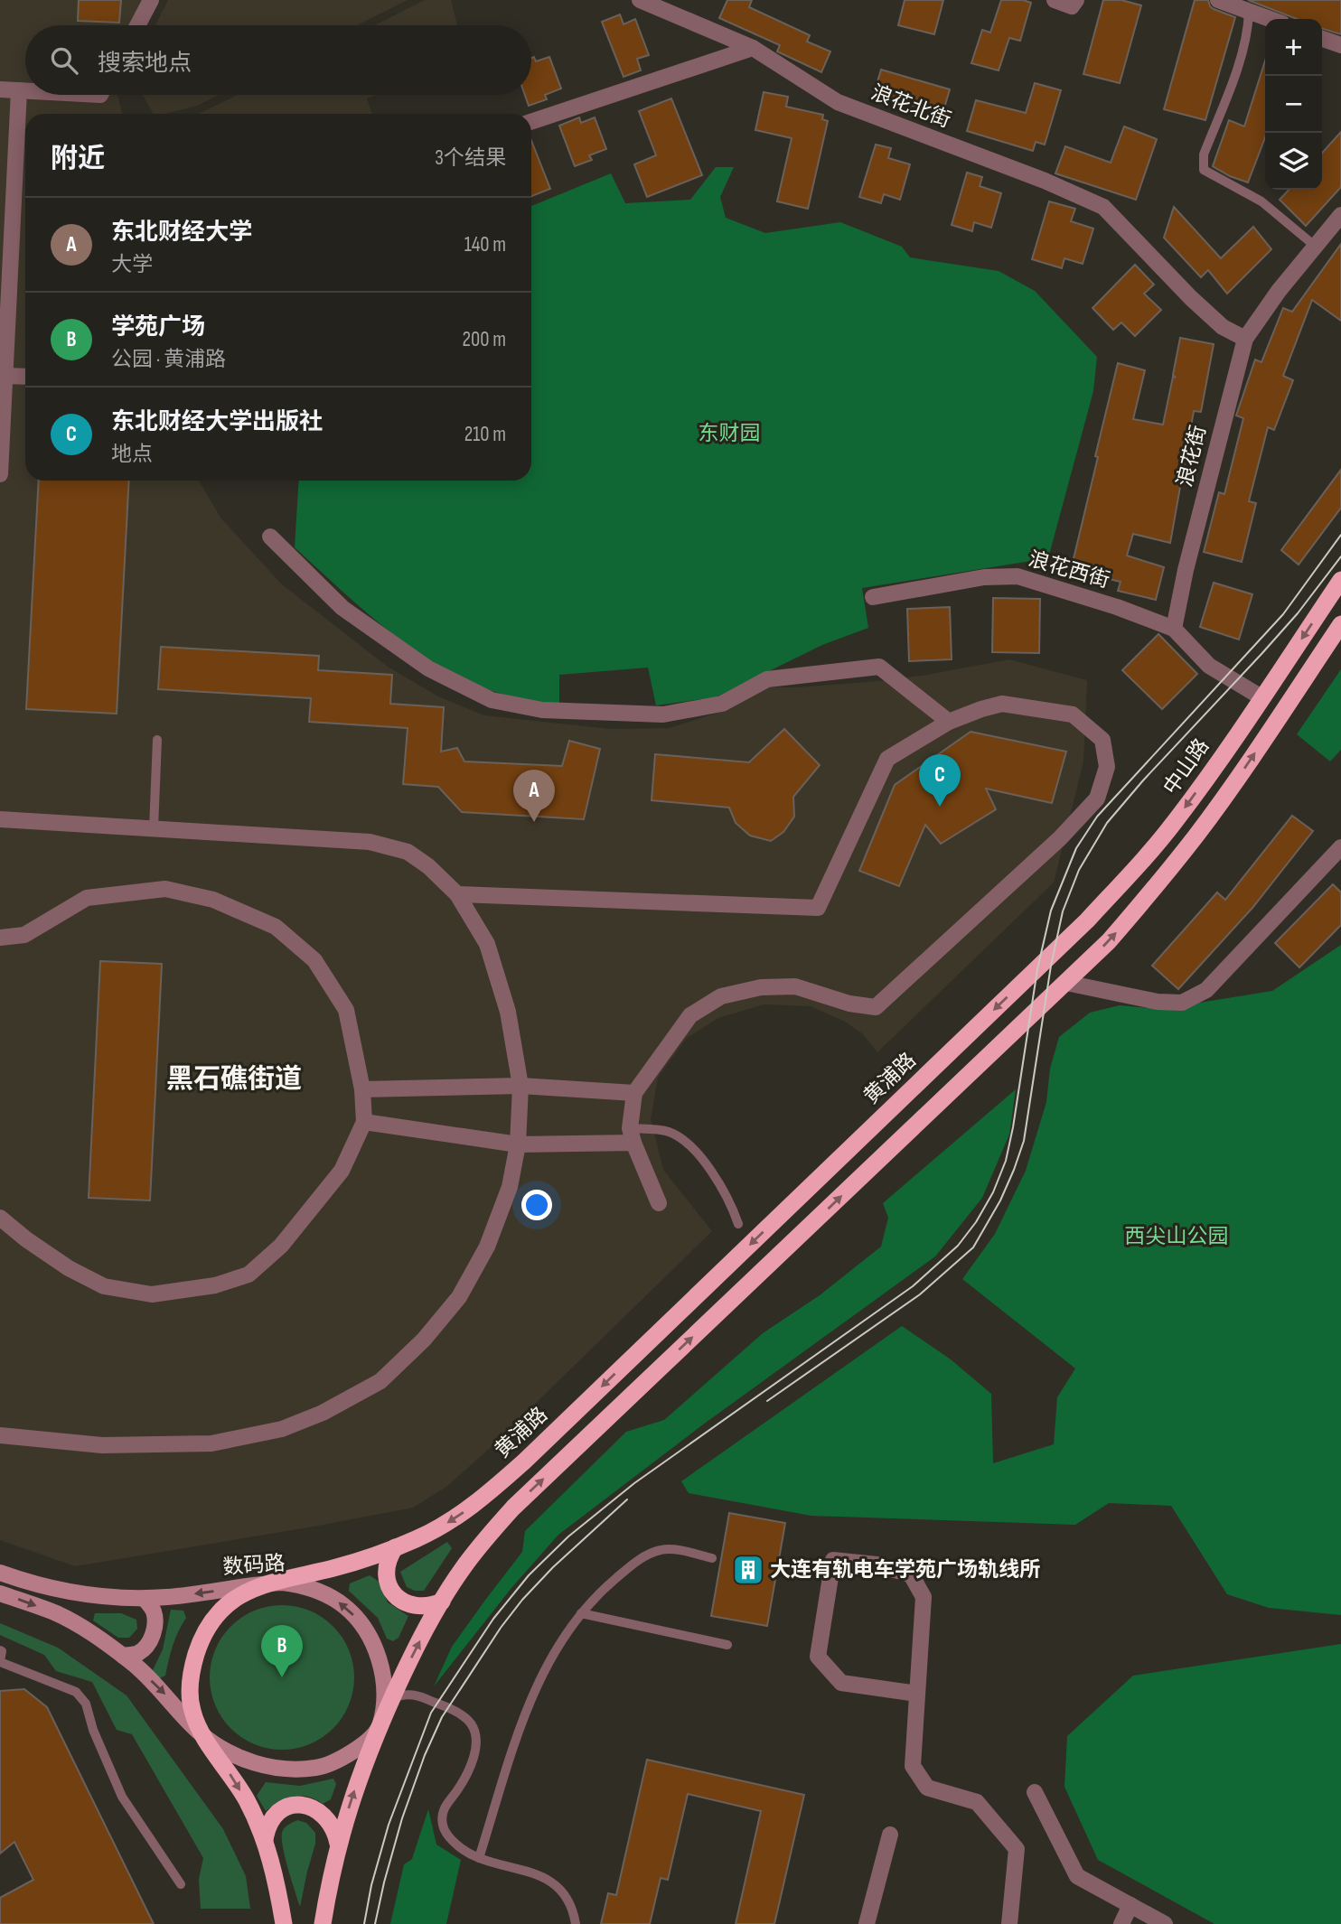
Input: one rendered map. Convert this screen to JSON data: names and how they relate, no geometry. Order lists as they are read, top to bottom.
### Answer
{
  "streets": {
    "highway": ["中山路", "黄浦路"],
    "main road": ["数码路"],
    "street": ["浪花北街", "浪花街", "浪花西街"]
  },
  "crossings": [
    ["浪花北街", "浪花街"],
    ["浪花街", "浪花西街"],
    ["中山路", "黄浦路"],
    ["黄浦路", "数码路"]
  ],
  "districts": ["黑石礁街道"],
  "parks": ["东财园", "西尖山公园"],
  "places": {
    "building": ["大连有轨电车学苑广场轨线所"]
  },
  "page": {
    "map_buttons": ["+", "−"],
    "search": "搜索地点",
    "heading": ["附近", "3个结果"],
    "list": [
      {
        "mark": "A",
        "name": "东北财经大学",
        "note": "大学",
        "value": "140 m"
      },
      {
        "mark": "B",
        "name": "学苑广场",
        "note": "公园 · 黄浦路",
        "value": "200 m"
      },
      {
        "mark": "C",
        "name": "东北财经大学出版社",
        "note": "地点",
        "value": "210 m"
      }
    ],
    "pins": ["C", "A", "B"]
  }
}
